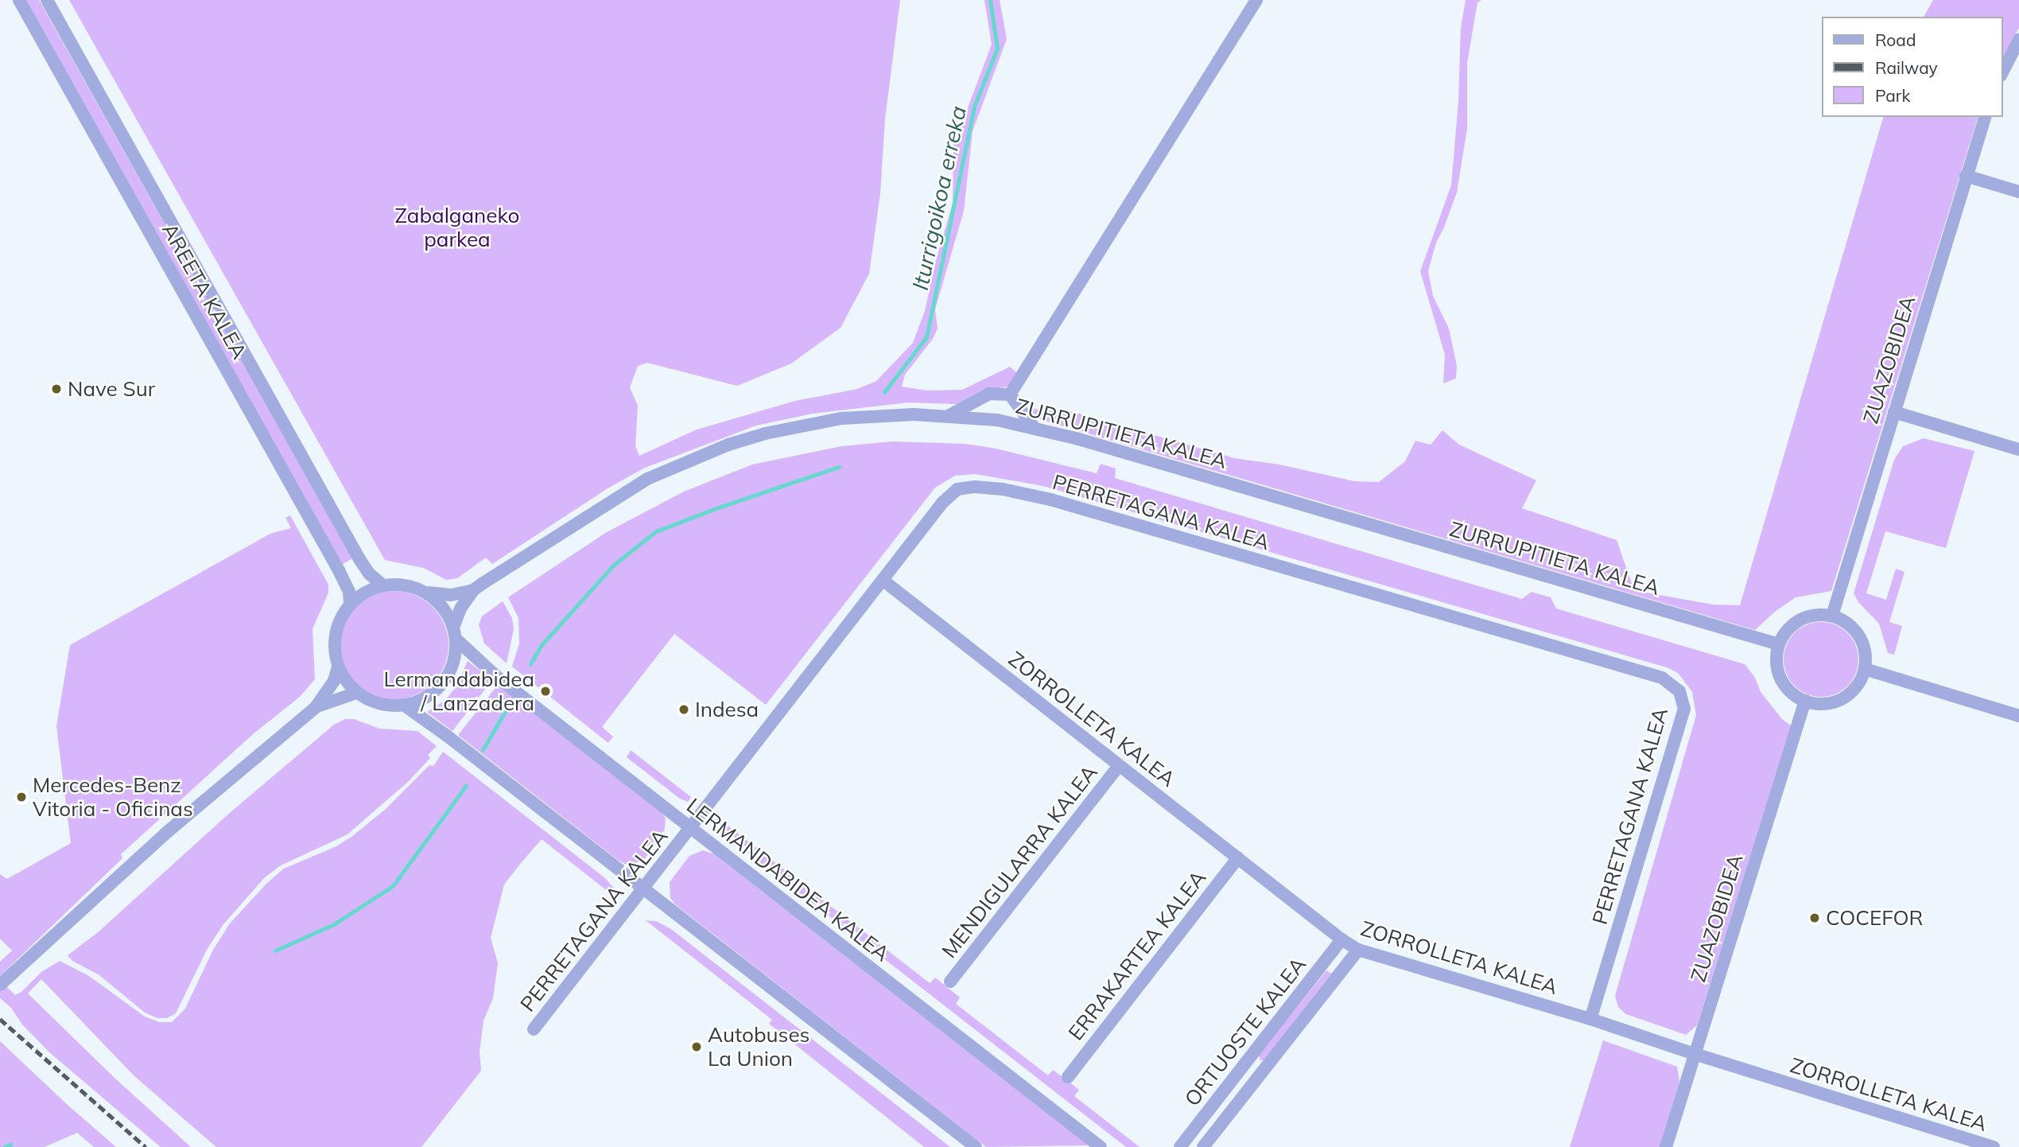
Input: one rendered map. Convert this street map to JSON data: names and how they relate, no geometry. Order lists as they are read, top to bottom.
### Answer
{
  "streets": {
    "street": [
      "AREETA KALEA",
      "ZUAZOBIDEA",
      "ZURRUPITIETA KALEA",
      "PERRETAGANA KALEA",
      "ZORROLLETA KALEA",
      "MENDIGULARRA KALEA",
      "LERMANDABIDEA KALEA",
      "ERRAKARTEA KALEA",
      "ORTUOSTE KALEA"
    ]
  },
  "crossings": [
    ["AREETA KALEA", "ZURRUPITIETA KALEA"],
    ["AREETA KALEA", "LERMANDABIDEA KALEA"],
    ["ZUAZOBIDEA", "ZURRUPITIETA KALEA"],
    ["ZUAZOBIDEA", "ZORROLLETA KALEA"],
    ["ZURRUPITIETA KALEA", "LERMANDABIDEA KALEA"],
    ["PERRETAGANA KALEA", "ZORROLLETA KALEA"],
    ["PERRETAGANA KALEA", "LERMANDABIDEA KALEA"],
    ["ZORROLLETA KALEA", "MENDIGULARRA KALEA"],
    ["ZORROLLETA KALEA", "ERRAKARTEA KALEA"],
    ["ZORROLLETA KALEA", "ORTUOSTE KALEA"]
  ],
  "water": ["Iturrigoikoa erreka"],
  "parks": ["Zabalganeko parkea"],
  "places": [
    "Nave Sur",
    "Lermandabidea / Lanzadera",
    "Indesa",
    "Mercedes-Benz Vitoria - Oficinas",
    "COCEFOR",
    "Autobuses La Union"
  ],
  "legend": ["Road", "Railway", "Park"]
}
